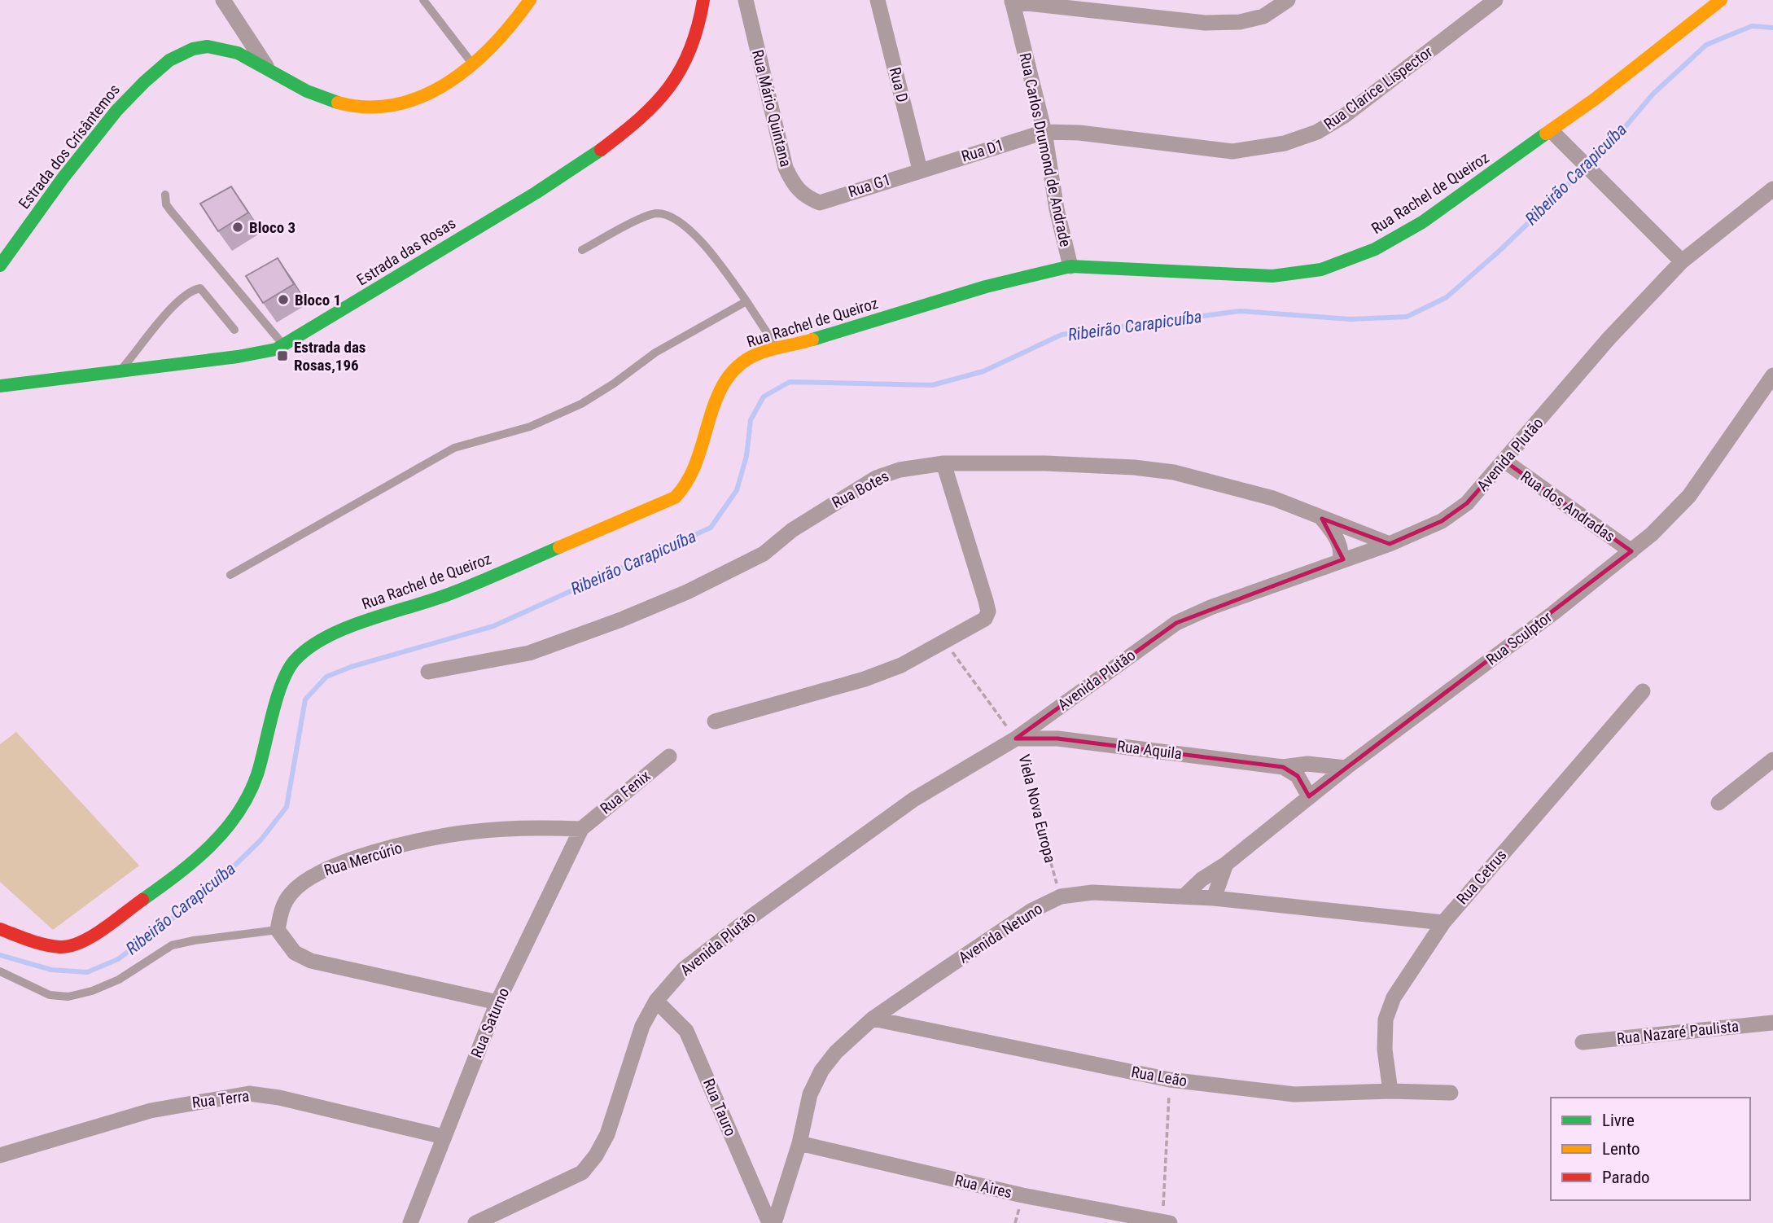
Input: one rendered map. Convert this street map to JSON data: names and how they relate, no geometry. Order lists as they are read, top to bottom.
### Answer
{
  "streets": {
    "street": [
      "Rua D",
      "Rua Clarice Lispector",
      "Rua Mário Quintana",
      "Estrada dos Crisântemos",
      "Rua Carlos Drumond de Andrade",
      "Rua D1",
      "Rua G1",
      "Rua Rachel de Queiroz",
      "Estrada das Rosas",
      "Avenida Plutão",
      "Rua Botes",
      "Rua dos Andradas",
      "Rua Sculptor",
      "Rua Aquila",
      "Rua Fenix",
      "Rua Mercúrio",
      "Rua Cetrus",
      "Avenida Netuno",
      "Rua Saturno",
      "Rua Nazaré Paulista",
      "Rua Leão",
      "Rua Terra",
      "Rua Tauro",
      "Rua Aires"
    ],
    "path": ["Viela Nova Europa"]
  },
  "crossings": [
    ["Rua D", "Rua D1"],
    ["Rua D", "Rua G1"],
    ["Rua Clarice Lispector", "Rua Carlos Drumond de Andrade"],
    ["Rua Clarice Lispector", "Rua D1"],
    ["Rua Mário Quintana", "Rua G1"],
    ["Rua Carlos Drumond de Andrade", "Rua D1"],
    ["Rua Carlos Drumond de Andrade", "Rua Rachel de Queiroz"],
    ["Rua D1", "Rua G1"],
    ["Avenida Plutão", "Rua Botes"],
    ["Avenida Plutão", "Rua dos Andradas"],
    ["Avenida Plutão", "Rua Aquila"],
    ["Avenida Plutão", "Viela Nova Europa"],
    ["Avenida Plutão", "Rua Tauro"],
    ["Rua dos Andradas", "Rua Sculptor"],
    ["Rua Sculptor", "Rua Aquila"],
    ["Rua Sculptor", "Avenida Netuno"],
    ["Rua Aquila", "Viela Nova Europa"],
    ["Rua Fenix", "Rua Mercúrio"],
    ["Rua Fenix", "Rua Saturno"],
    ["Viela Nova Europa", "Avenida Netuno"],
    ["Rua Mercúrio", "Rua Saturno"],
    ["Rua Cetrus", "Avenida Netuno"],
    ["Rua Cetrus", "Rua Leão"],
    ["Avenida Netuno", "Rua Leão"],
    ["Avenida Netuno", "Rua Aires"],
    ["Rua Saturno", "Rua Terra"]
  ],
  "water": ["Ribeirão Carapicuíba"],
  "places": {
    "other": ["Bloco 3", "Bloco 1"],
    "transit": ["Estrada das Rosas,196"]
  },
  "legend": ["Livre", "Lento", "Parado"]
}
